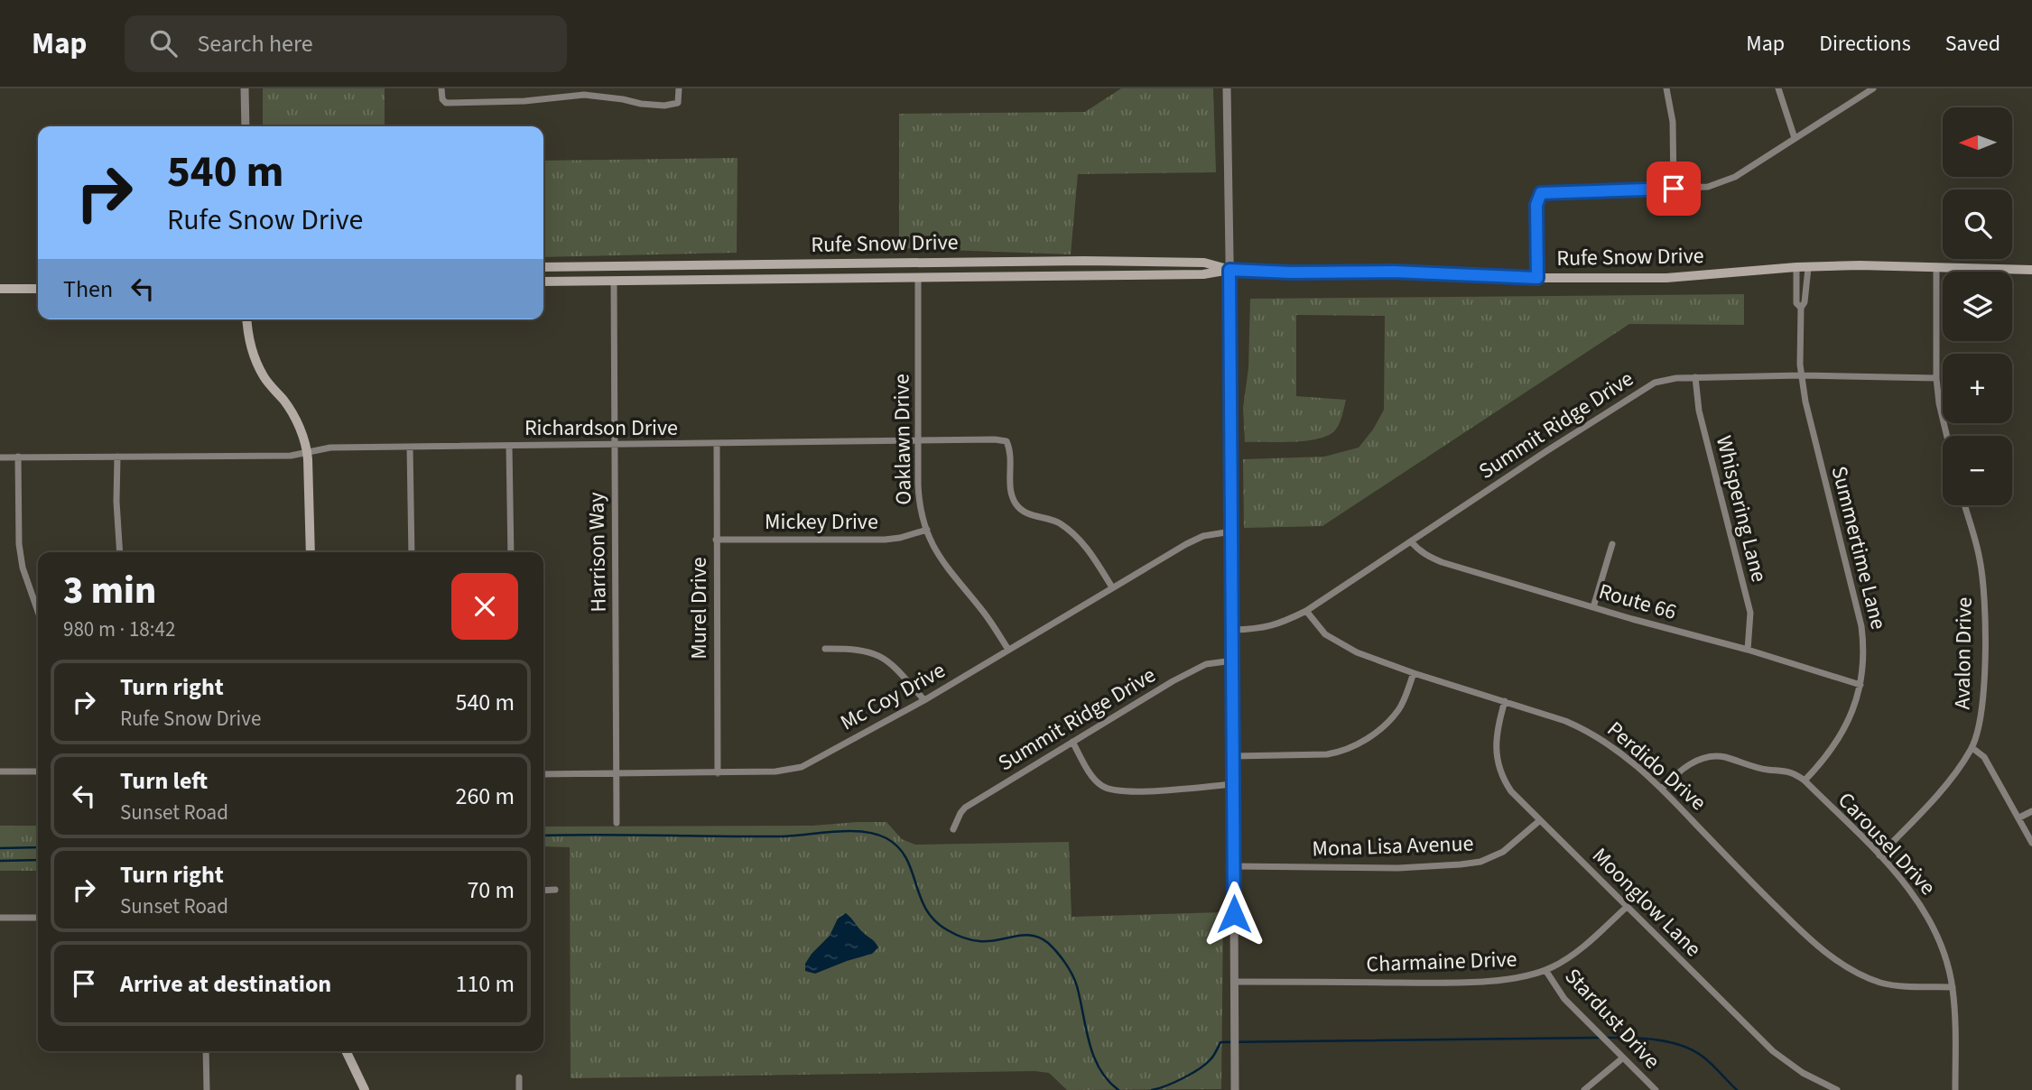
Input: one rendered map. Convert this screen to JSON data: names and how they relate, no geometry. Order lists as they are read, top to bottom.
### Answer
{
  "streets": {
    "main road": ["Rufe Snow Drive"],
    "street": [
      "Summit Ridge Drive",
      "Richardson Drive",
      "Oaklawn Drive",
      "Whispering Lane",
      "Mickey Drive",
      "Summertime Lane",
      "Harrison Way",
      "Route 66",
      "Murel Drive",
      "Avalon Drive",
      "Mc Coy Drive",
      "Perdido Drive",
      "Carousel Drive",
      "Mona Lisa Avenue",
      "Moonglow Lane",
      "Charmaine Drive",
      "Stardust Drive"
    ]
  },
  "crossings": [
    ["Rufe Snow Drive", "Oaklawn Drive"],
    ["Rufe Snow Drive", "Summertime Lane"],
    ["Rufe Snow Drive", "Harrison Way"],
    ["Summit Ridge Drive", "Whispering Lane"],
    ["Summit Ridge Drive", "Summertime Lane"],
    ["Summit Ridge Drive", "Route 66"],
    ["Summit Ridge Drive", "Perdido Drive"],
    ["Richardson Drive", "Oaklawn Drive"],
    ["Richardson Drive", "Harrison Way"],
    ["Richardson Drive", "Murel Drive"],
    ["Richardson Drive", "Mc Coy Drive"],
    ["Oaklawn Drive", "Mickey Drive"],
    ["Oaklawn Drive", "Mc Coy Drive"],
    ["Whispering Lane", "Route 66"],
    ["Mickey Drive", "Murel Drive"],
    ["Summertime Lane", "Route 66"],
    ["Summertime Lane", "Carousel Drive"],
    ["Harrison Way", "Mc Coy Drive"],
    ["Murel Drive", "Mc Coy Drive"],
    ["Avalon Drive", "Carousel Drive"],
    ["Perdido Drive", "Carousel Drive"],
    ["Perdido Drive", "Moonglow Lane"],
    ["Mona Lisa Avenue", "Moonglow Lane"],
    ["Moonglow Lane", "Charmaine Drive"],
    ["Charmaine Drive", "Stardust Drive"]
  ],
  "north": "left",
  "page": {
    "header": "Map",
    "search": "Search here",
    "nav": ["Map", "Directions", "Saved"],
    "map_buttons": ["+", "−"],
    "turn": ["540 m", "Rufe Snow Drive"],
    "then": "Then",
    "heading": ["3 min", "980 m · 18:42"],
    "list": [
      {
        "name": "Turn right",
        "note": "Rufe Snow Drive",
        "value": "540 m"
      },
      {
        "name": "Turn left",
        "note": "Sunset Road",
        "value": "260 m"
      },
      {
        "name": "Turn right",
        "note": "Sunset Road",
        "value": "70 m"
      },
      {
        "name": "Arrive at destination",
        "value": "110 m"
      }
    ]
  }
}
